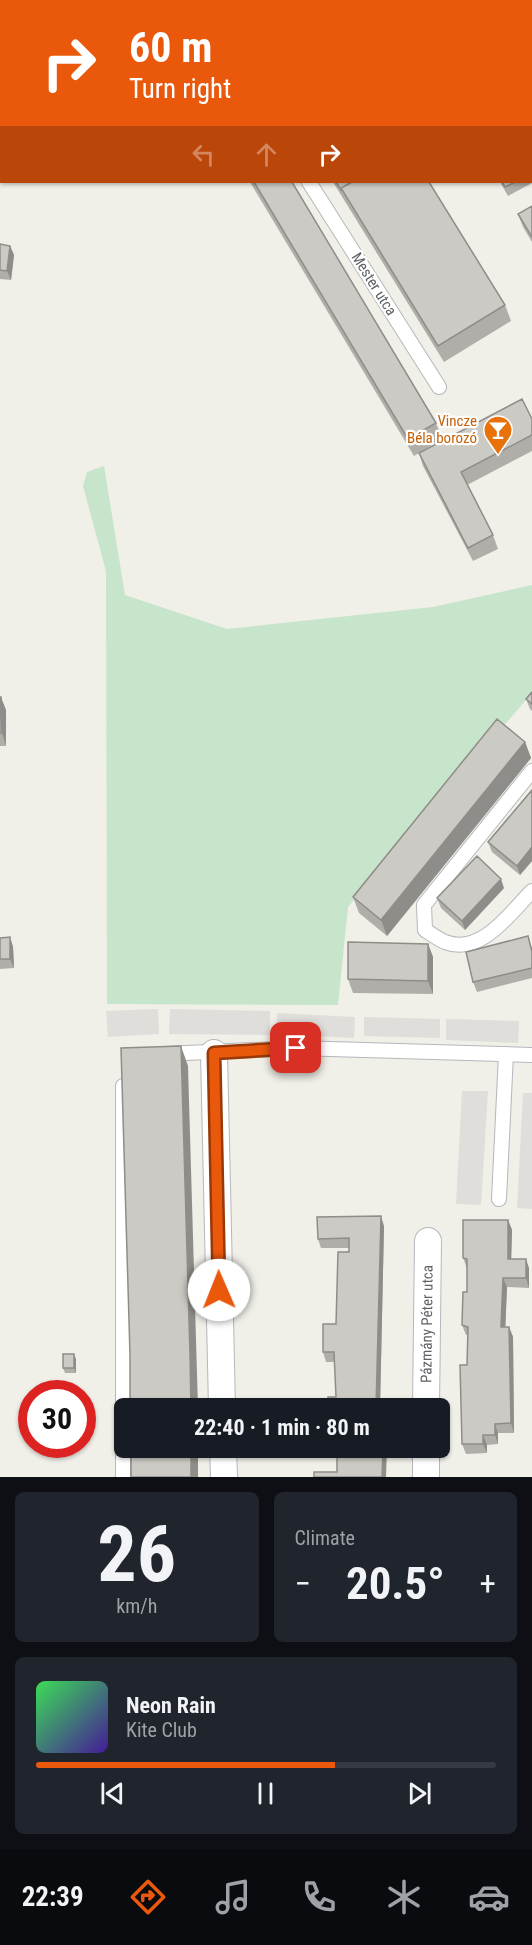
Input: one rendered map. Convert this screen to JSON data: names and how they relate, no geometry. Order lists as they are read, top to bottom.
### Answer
{
  "streets": {
    "street": ["Pázmány Péter utca"],
    "lane": ["Mester utca"]
  },
  "places": {
    "bar": ["Vincze Béla borozó"]
  },
  "page": {
    "turn": ["60 m", "Turn right"],
    "limit": "30",
    "trip": "22:40 · 1 min · 80 m",
    "tile": [
      ["26", "km/h"],
      "Climate"
    ],
    "heat": ["−", "20.5°", "+"],
    "song": ["Neon Rain", "Kite Club"],
    "tabs": "22:39"
  }
}
